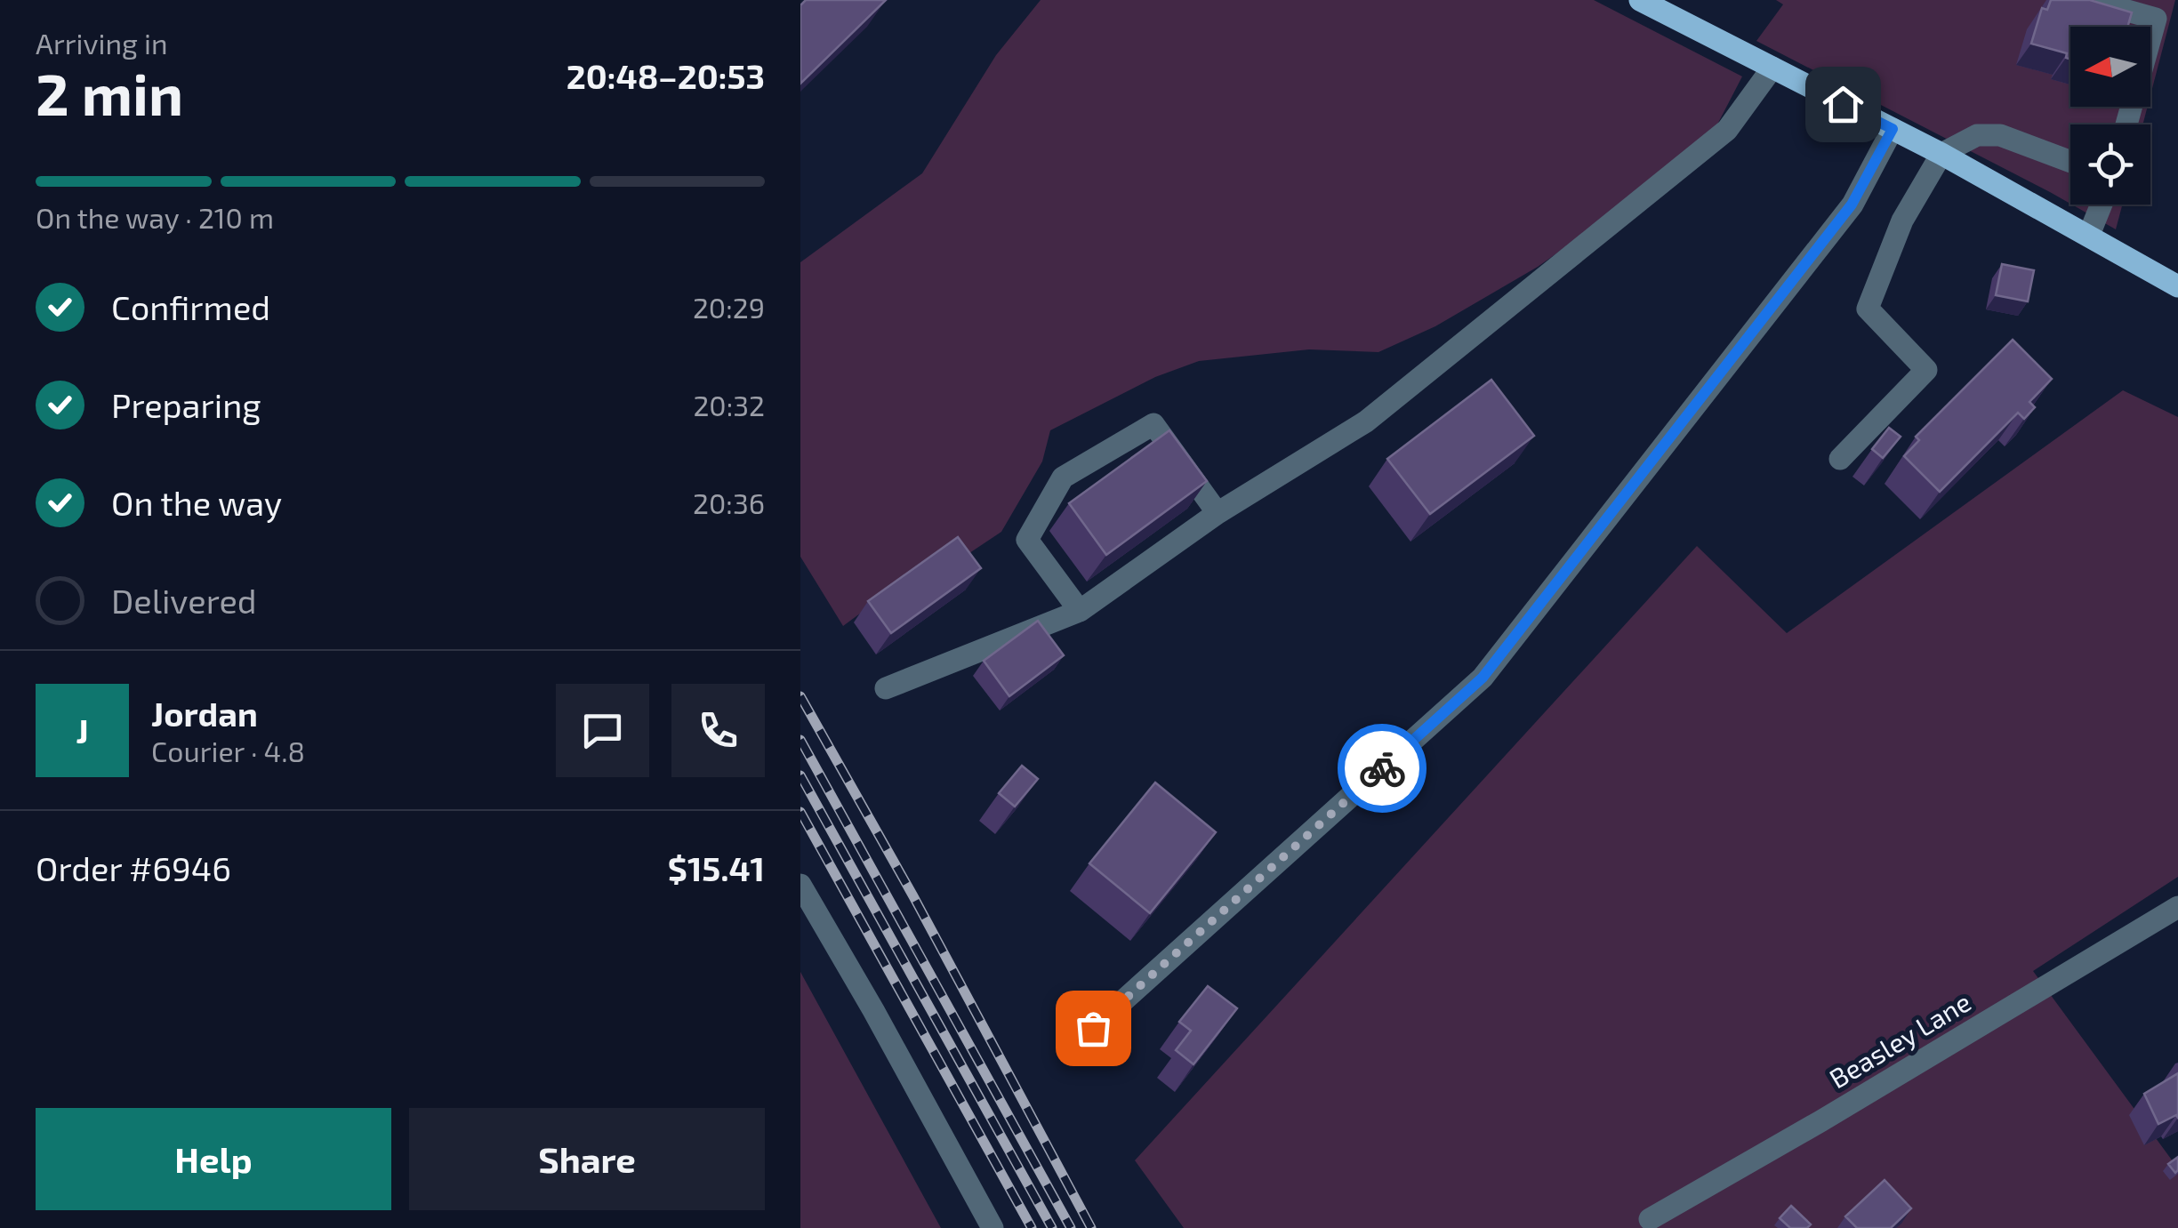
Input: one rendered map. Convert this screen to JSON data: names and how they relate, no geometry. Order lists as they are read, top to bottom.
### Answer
{
  "streets": {
    "street": ["Beasley Lane"]
  },
  "north": "left",
  "page": {
    "heading": ["2 min", "Arriving in", "20:48–20:53"],
    "panel": [
      "Jordan",
      "Courier · 4.8",
      "Order #6946",
      "$15.41"
    ],
    "bar": "On the way · 210 m",
    "list": [
      ["Confirmed", "20:29"],
      ["Preparing", "20:32"],
      ["On the way", "20:36"],
      "Delivered"
    ],
    "round": "J",
    "buttons": ["Help", "Share"]
  }
}
